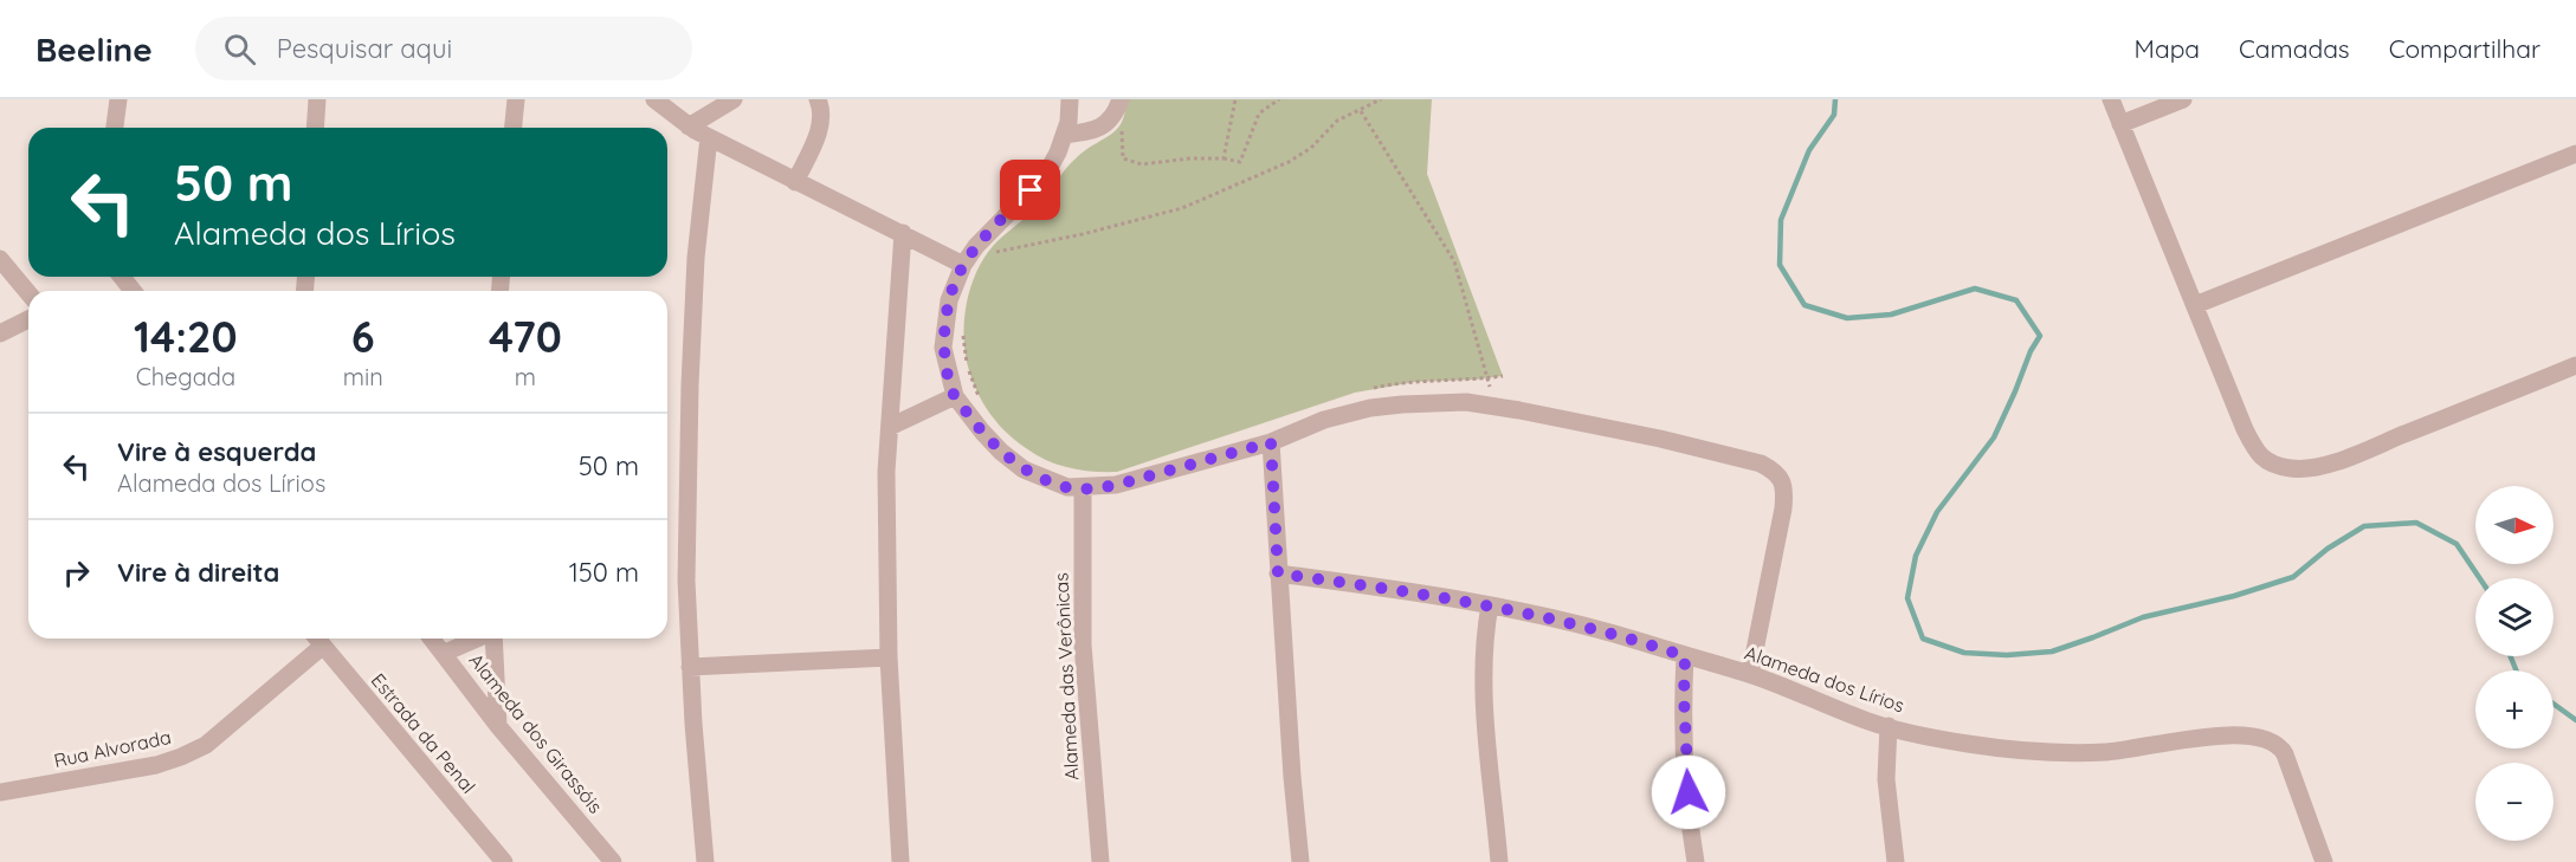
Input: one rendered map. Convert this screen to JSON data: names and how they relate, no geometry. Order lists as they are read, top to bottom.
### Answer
{
  "streets": {
    "street": [
      "Alameda das Verônicas",
      "Alameda dos Lírios",
      "Estrada da Penal",
      "Alameda dos Girassóis",
      "Rua Alvorada"
    ]
  },
  "crossings": [
    ["Estrada da Penal", "Rua Alvorada"]
  ],
  "north": "right",
  "page": {
    "header": "Beeline",
    "search": "Pesquisar aqui",
    "nav": ["Mapa", "Camadas", "Compartilhar"],
    "turn": ["50 m", "Alameda dos Lírios"],
    "eta": [
      "14:20",
      "Chegada",
      "6",
      "min",
      "470",
      "m"
    ],
    "list": [
      {
        "name": "Vire à esquerda",
        "note": "Alameda dos Lírios",
        "value": "50 m"
      },
      {
        "name": "Vire à direita",
        "value": "150 m"
      }
    ],
    "map_buttons": ["+", "−"]
  }
}
